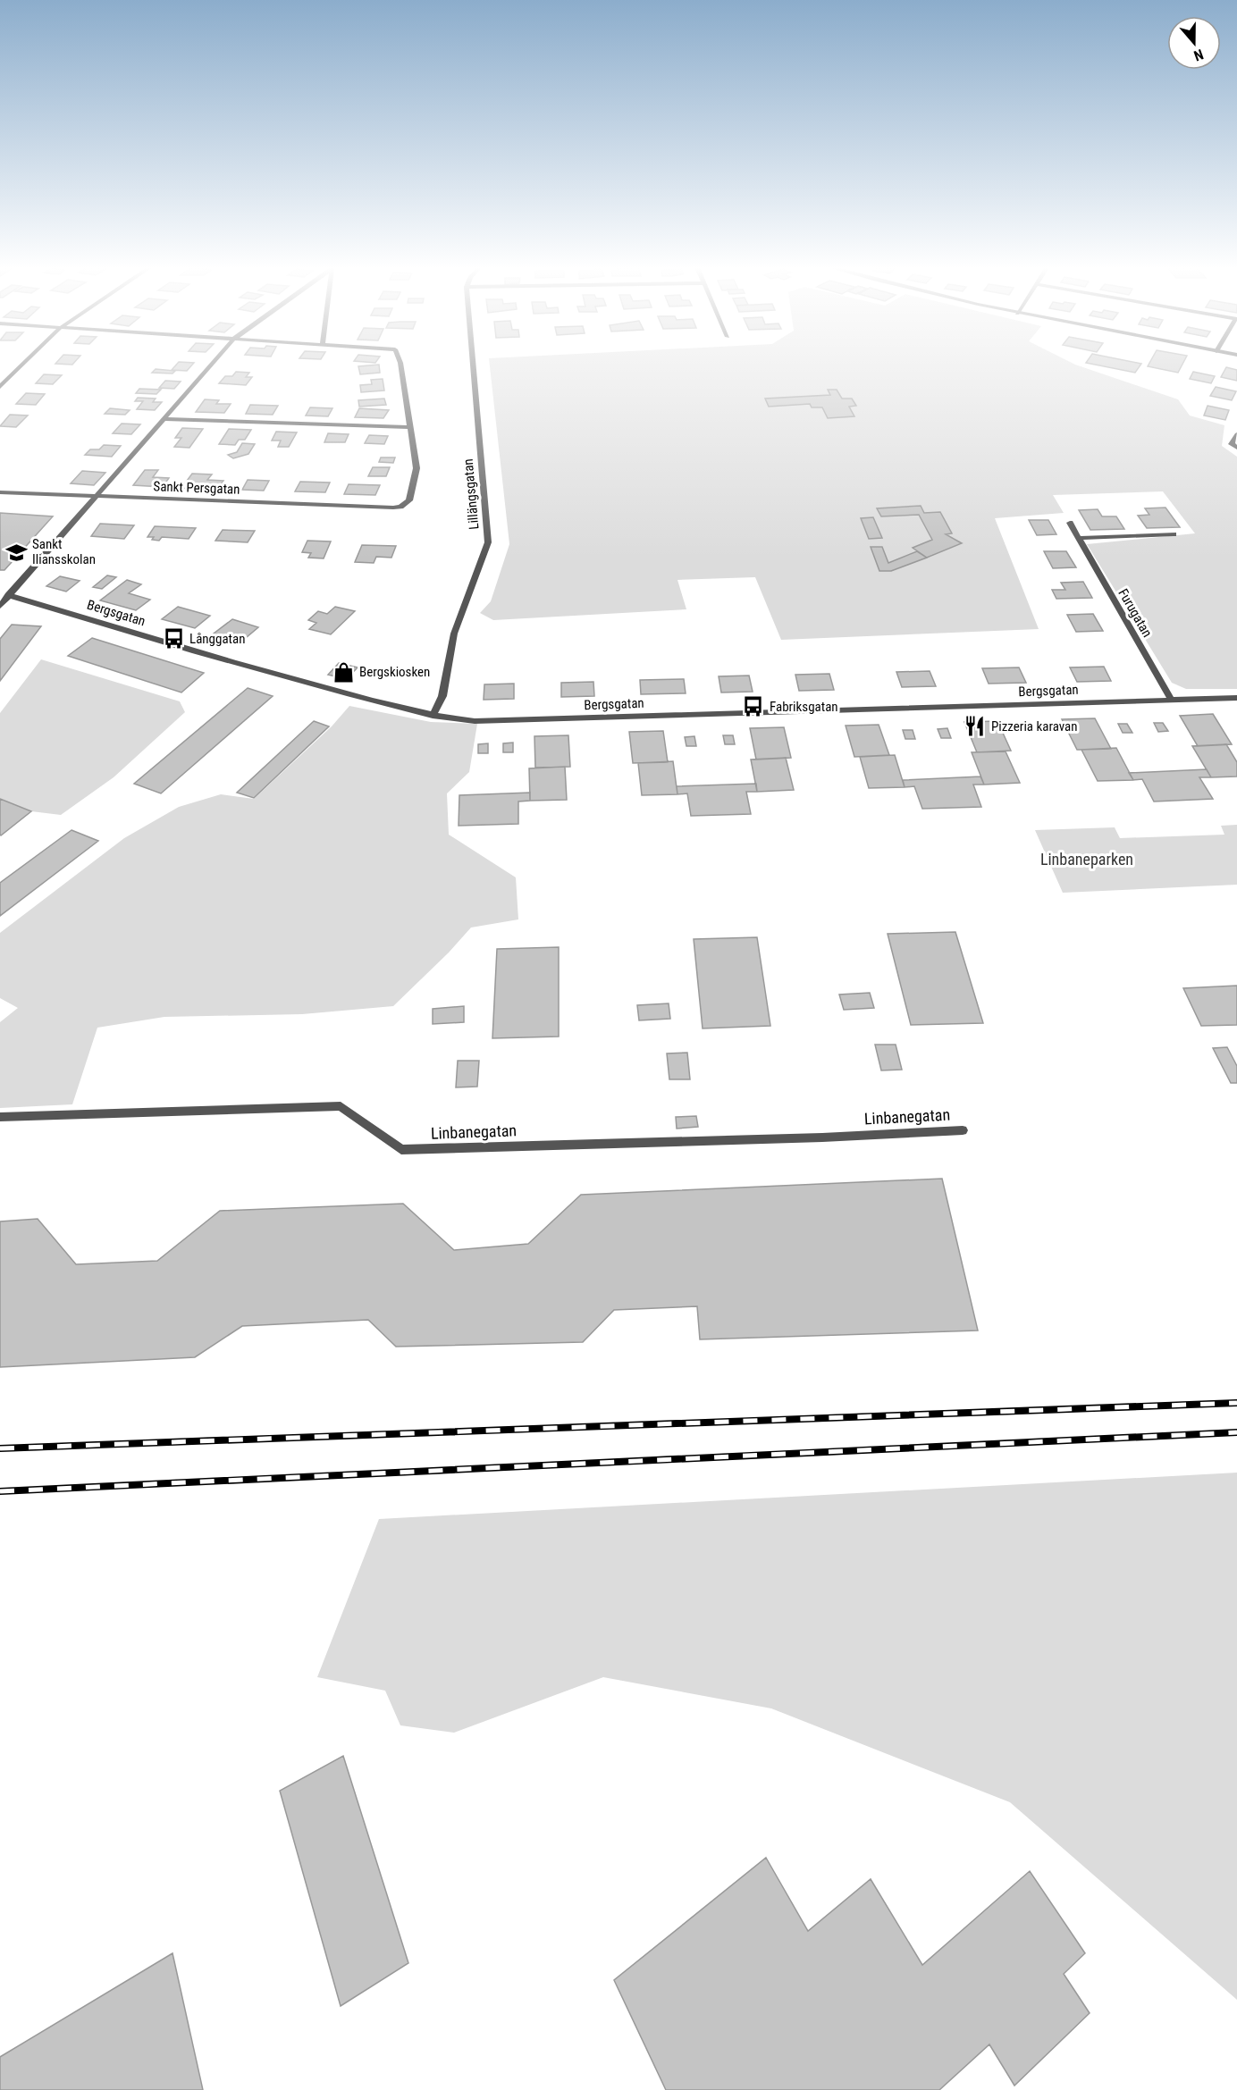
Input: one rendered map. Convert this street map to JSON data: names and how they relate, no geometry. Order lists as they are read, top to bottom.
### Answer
{
  "streets": {
    "street": [
      "Sankt Persgatan",
      "Lillängsgatan",
      "Bergsgatan",
      "Furugatan",
      "Linbanegatan"
    ]
  },
  "crossings": [
    ["Lillängsgatan", "Bergsgatan"],
    ["Bergsgatan", "Furugatan"]
  ],
  "parks": ["Linbaneparken"],
  "places": {
    "school or university": ["Sankt Iliansskolan"],
    "bus stop": ["Långgatan", "Fabriksgatan"],
    "shop": ["Bergskiosken"],
    "restaurant": ["Pizzeria karavan"]
  },
  "north": "bottom"
}
